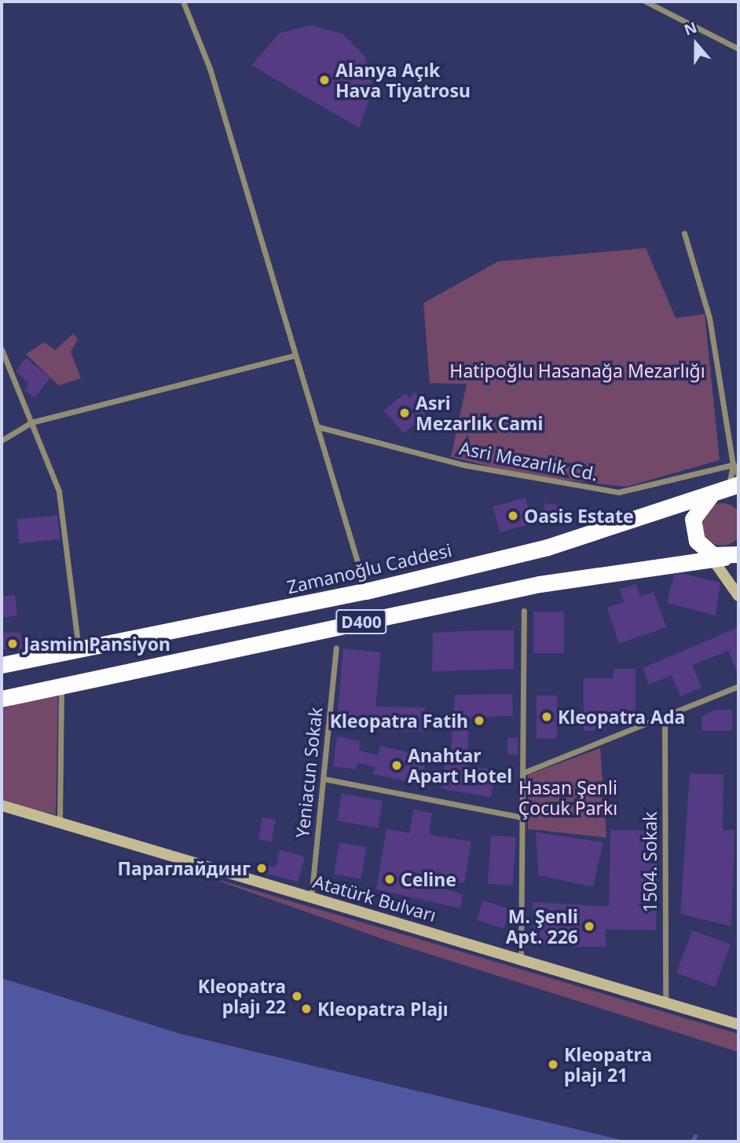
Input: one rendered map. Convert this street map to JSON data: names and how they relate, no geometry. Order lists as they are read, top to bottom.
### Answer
{
  "streets": {
    "highway": ["Zamanoğlu Caddesi", "D400"],
    "street": [
      "Asri Mezarlık Cd.",
      "Yeniacun Sokak",
      "1504. Sokak",
      "Atatürk Bulvarı"
    ]
  },
  "crossings": [
    ["Yeniacun Sokak", "Atatürk Bulvarı"],
    ["1504. Sokak", "Atatürk Bulvarı"]
  ],
  "parks": ["Hatipoğlu Hasanağa Mezarlığı", "Hasan Şenli Çocuk Parkı"],
  "places": [
    "Alanya Açık Hava Tiyatrosu",
    "Asri Mezarlık Cami",
    "Oasis Estate",
    "Jasmin Pansiyon",
    "Kleopatra Ada",
    "Kleopatra Fatih",
    "Anahtar Apart Hotel",
    "Параглайдинг",
    "Celine",
    "M. Şenli Apt. 226",
    "Kleopatra plajı 22",
    "Kleopatra Plajı",
    "Kleopatra plajı 21"
  ],
  "north": "top"
}
